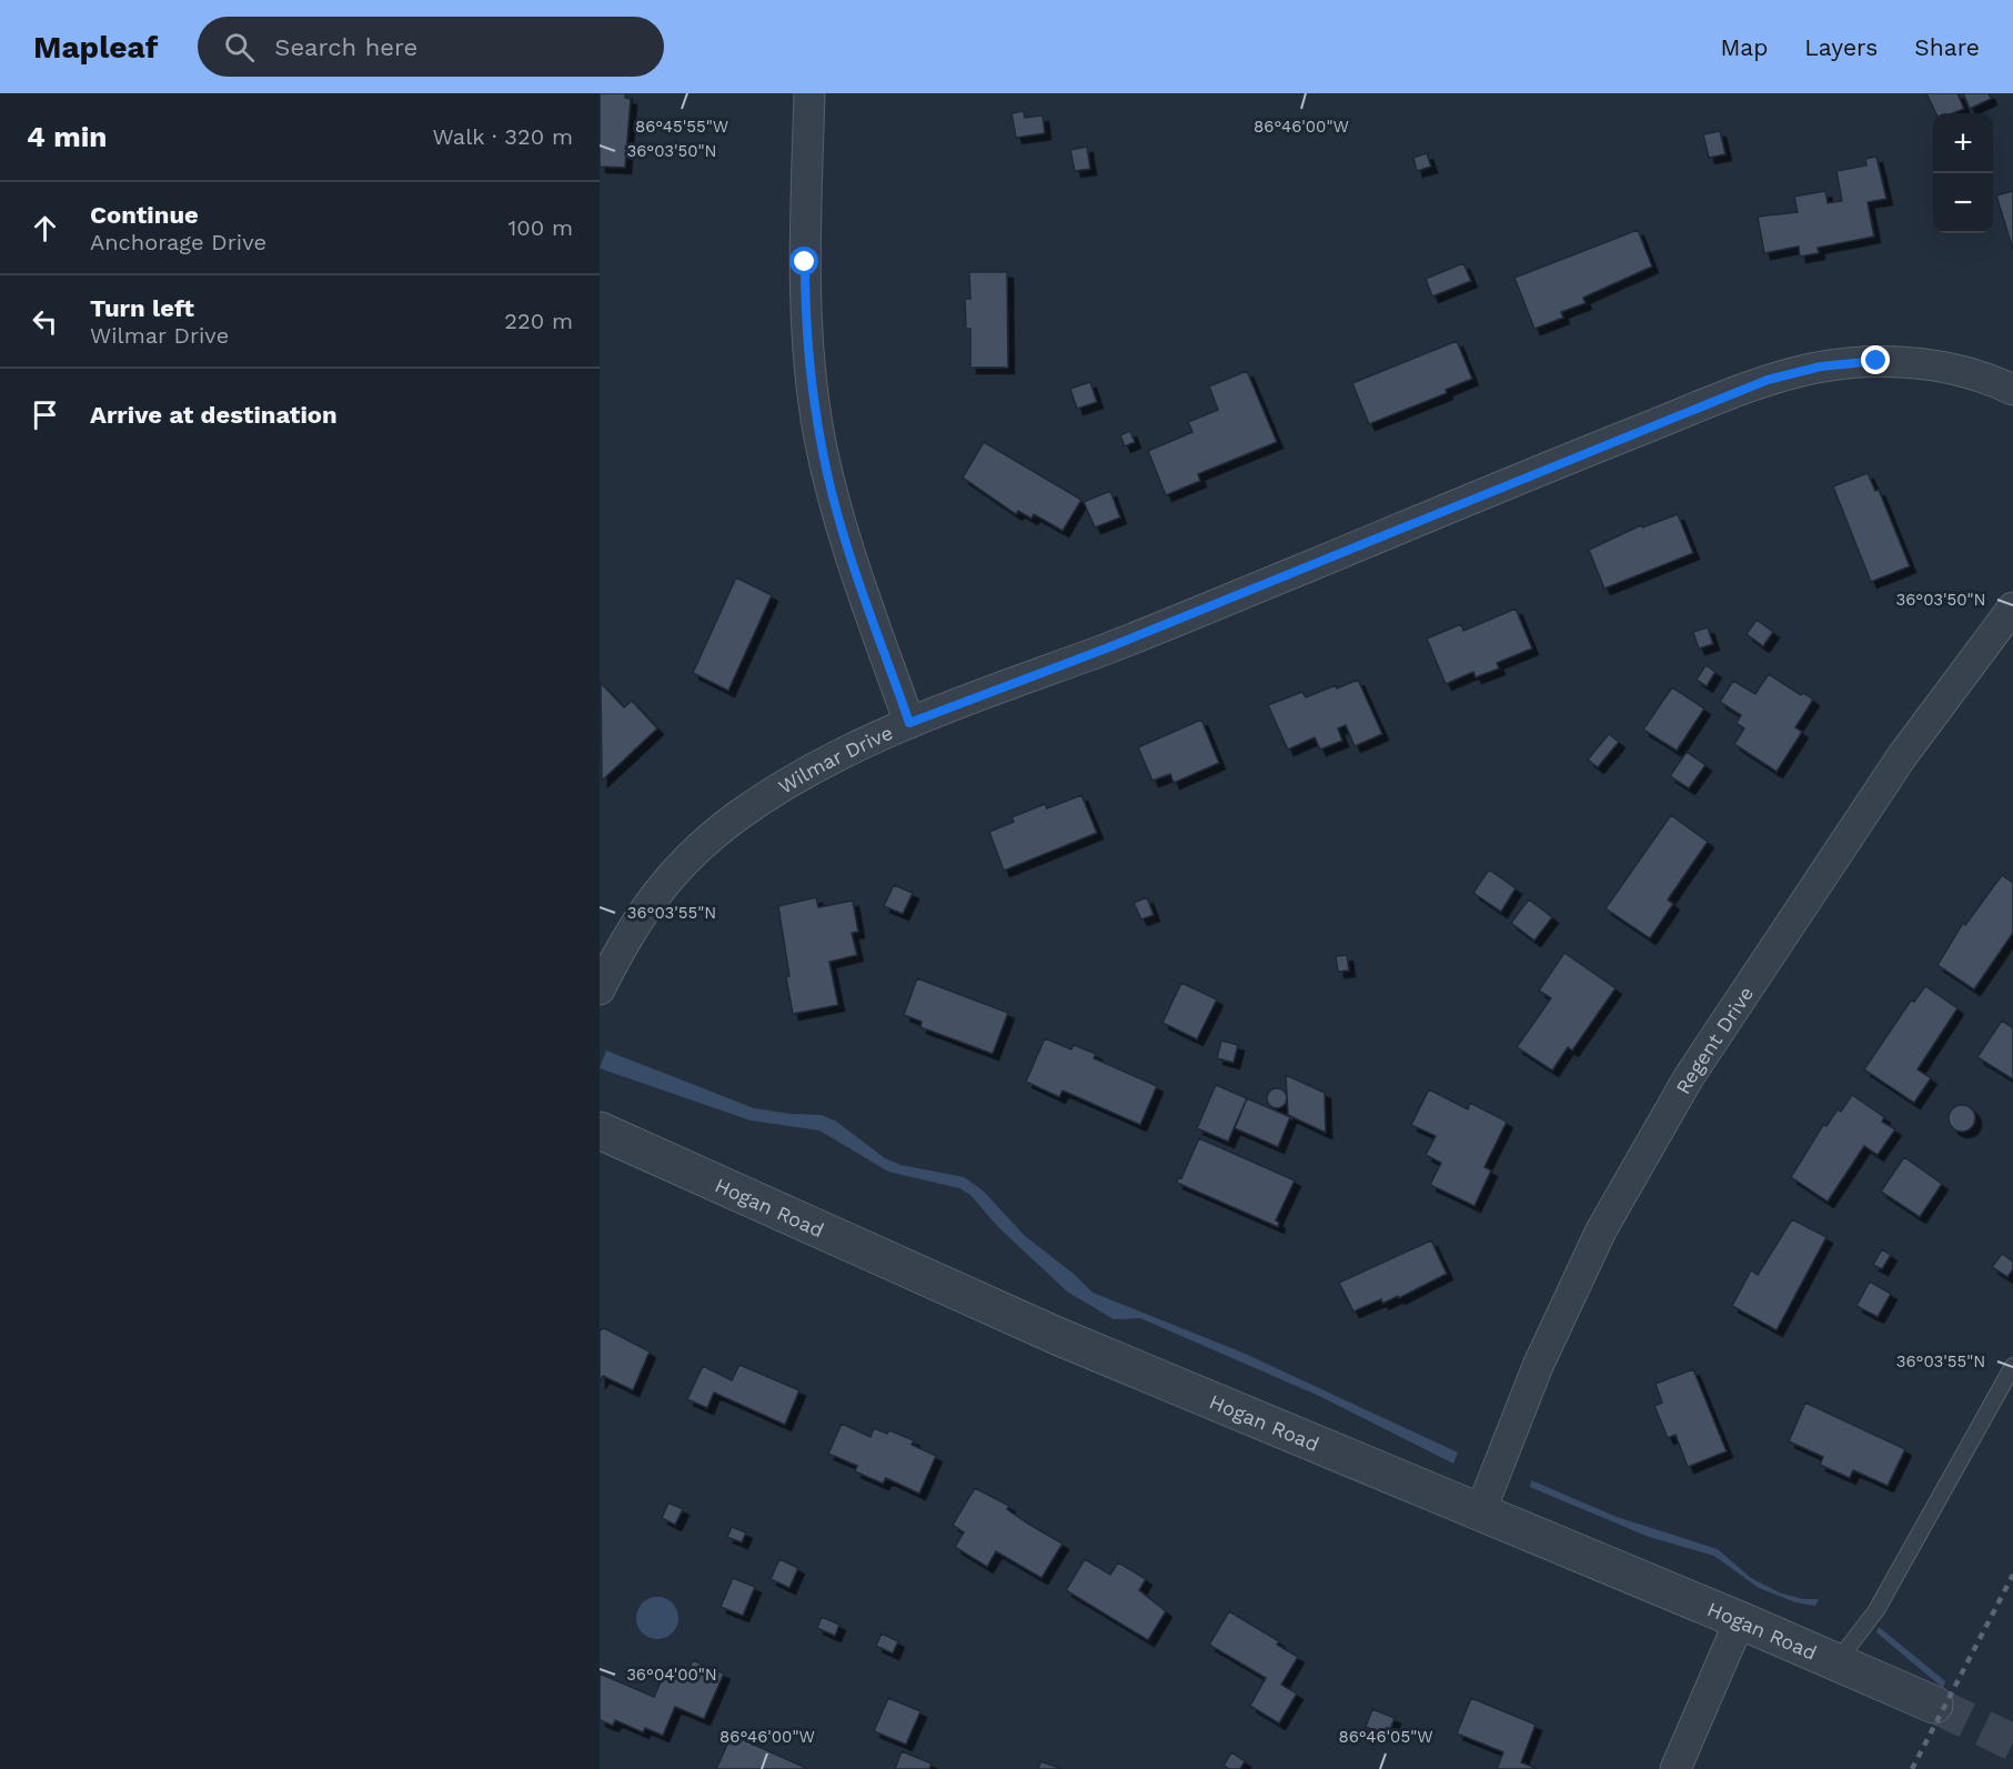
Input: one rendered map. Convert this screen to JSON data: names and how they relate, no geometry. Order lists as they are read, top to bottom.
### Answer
{
  "streets": {
    "street": ["Wilmar Drive", "Regent Drive", "Hogan Road"]
  },
  "crossings": [
    ["Regent Drive", "Hogan Road"]
  ],
  "page": {
    "header": "Mapleaf",
    "search": "Search here",
    "nav": ["Map", "Layers", "Share"],
    "heading": ["4 min", "Walk · 320 m"],
    "map_buttons": ["+", "−"],
    "list": [
      ["Continue", "Anchorage Drive", "100 m"],
      ["Turn left", "Wilmar Drive", "220 m"],
      "Arrive at destination"
    ]
  },
  "coordinates": [
    "86°45'55\"W",
    "86°46'00\"W",
    "36°03'50\"N",
    "36°03'55\"N",
    "36°04'00\"N",
    "86°46'05\"W"
  ]
}
